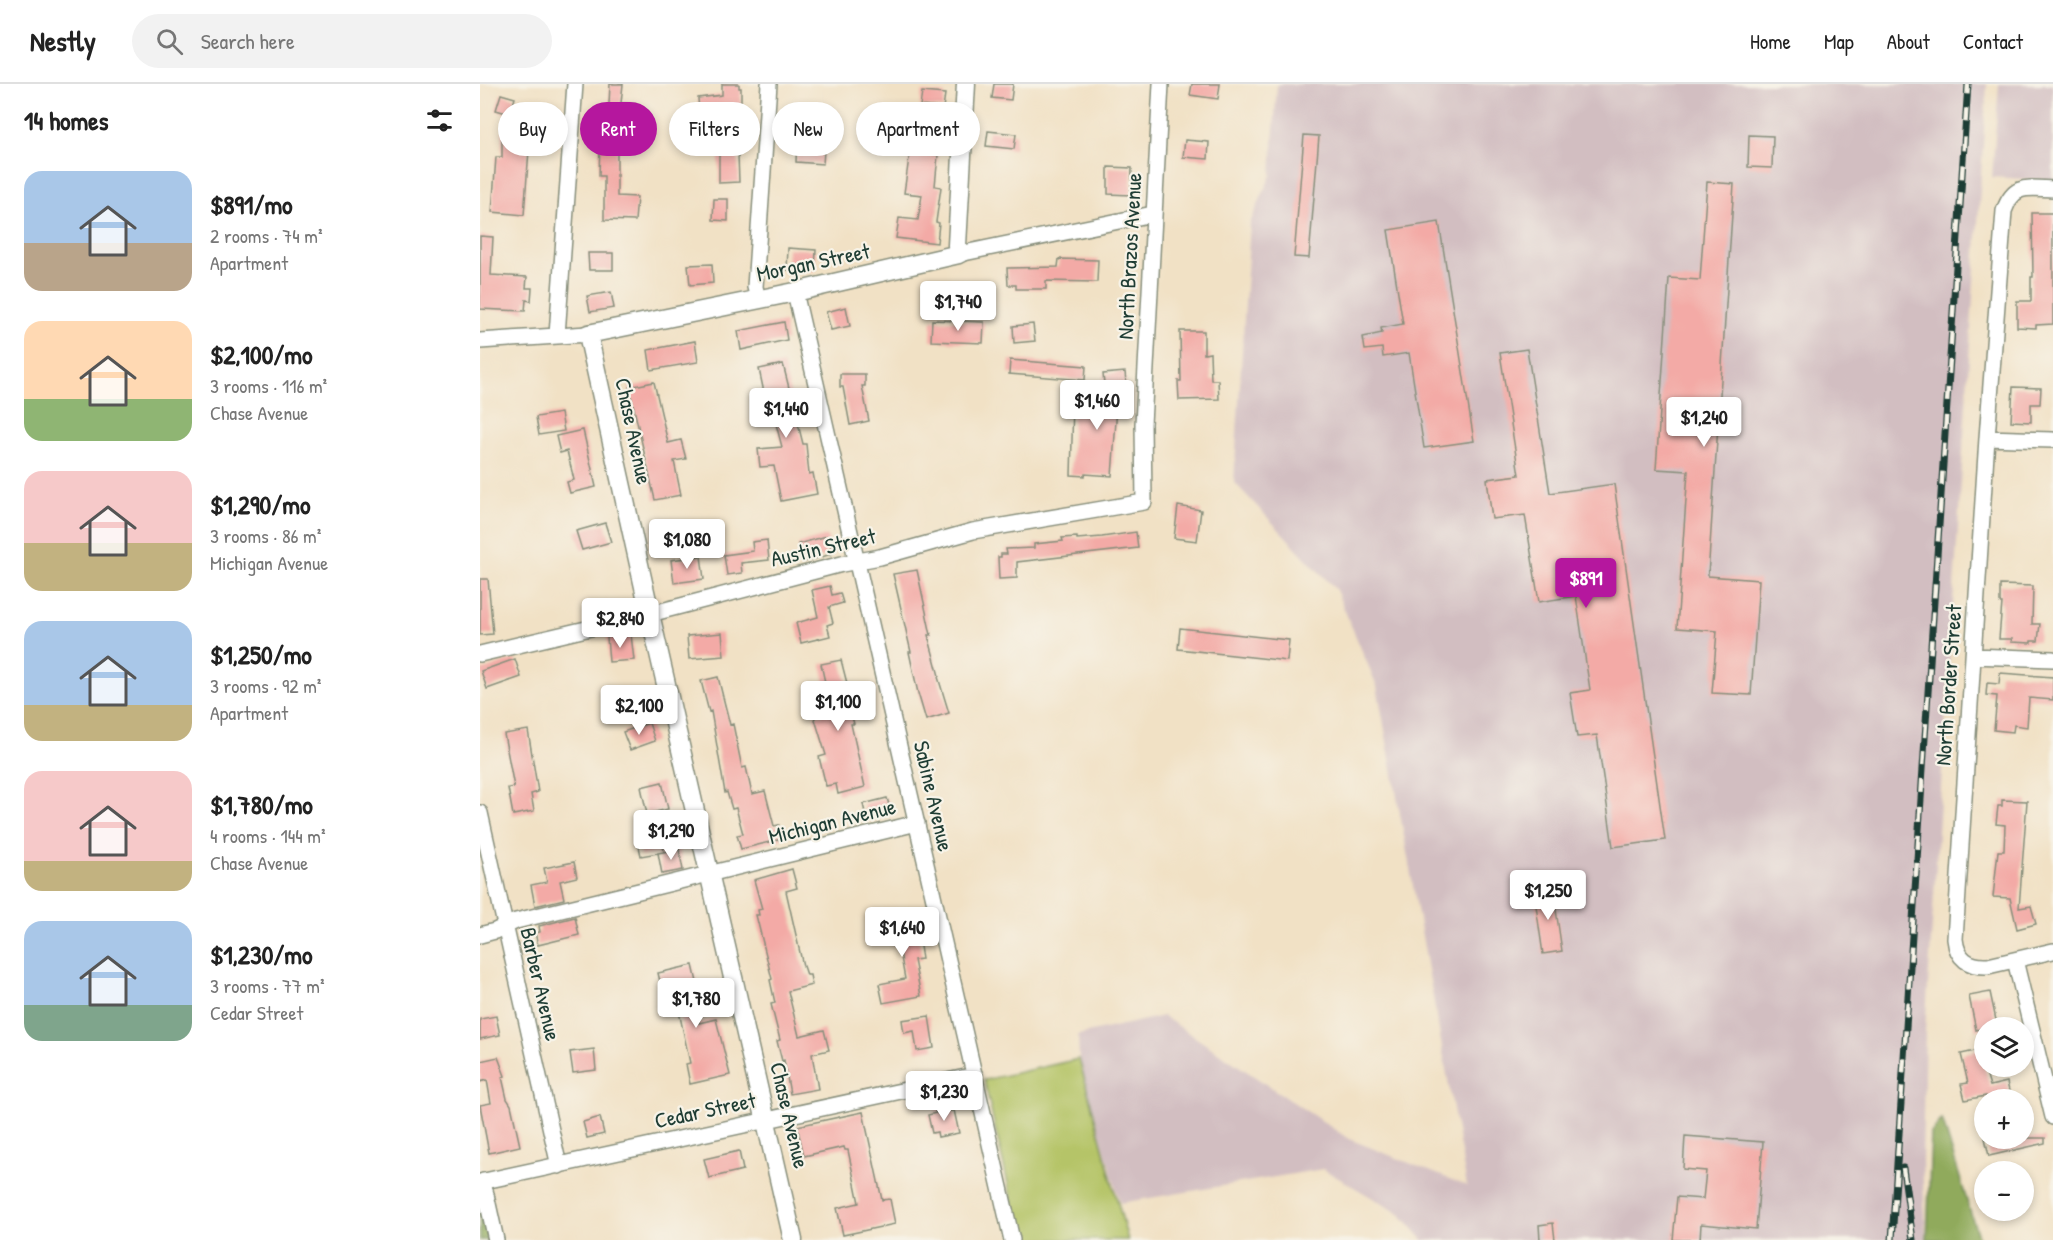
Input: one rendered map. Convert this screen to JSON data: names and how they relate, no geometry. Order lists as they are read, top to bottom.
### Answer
{
  "streets": {
    "street": [
      "North Brazos Avenue",
      "Morgan Street",
      "Chase Avenue",
      "Austin Street",
      "North Border Street",
      "Sabine Avenue",
      "Michigan Avenue",
      "Barber Avenue",
      "Cedar Street"
    ]
  },
  "crossings": [
    ["North Brazos Avenue", "Morgan Street"],
    ["North Brazos Avenue", "Austin Street"],
    ["Morgan Street", "Chase Avenue"],
    ["Morgan Street", "Sabine Avenue"],
    ["Chase Avenue", "Austin Street"],
    ["Chase Avenue", "Michigan Avenue"],
    ["Chase Avenue", "Cedar Street"],
    ["Austin Street", "Sabine Avenue"],
    ["Sabine Avenue", "Michigan Avenue"],
    ["Sabine Avenue", "Cedar Street"],
    ["Michigan Avenue", "Barber Avenue"],
    ["Barber Avenue", "Cedar Street"]
  ],
  "page": {
    "header": "Nestly",
    "search": "Search here",
    "nav": [
      "Home",
      "Map",
      "About",
      "Contact"
    ],
    "heading": "14 homes",
    "chip": [
      "Buy",
      "Rent",
      "Filters",
      "New",
      "Apartment"
    ],
    "list": [
      {
        "name": "$891/mo",
        "note": "2 rooms · 74 m² · Apartment"
      },
      {
        "name": "$2,100/mo",
        "note": "3 rooms · 116 m² · Chase Avenue"
      },
      {
        "name": "$1,290/mo",
        "note": "3 rooms · 86 m² · Michigan Avenue"
      },
      {
        "name": "$1,250/mo",
        "note": "3 rooms · 92 m² · Apartment"
      },
      {
        "name": "$1,780/mo",
        "note": "4 rooms · 144 m² · Chase Avenue"
      },
      {
        "name": "$1,230/mo",
        "note": "3 rooms · 77 m² · Cedar Street"
      }
    ],
    "price": [
      "$1,740",
      "$1,460",
      "$1,440",
      "$1,240",
      "$1,080",
      "$891",
      "$2,840",
      "$1,100",
      "$2,100",
      "$1,290",
      "$1,250",
      "$1,640",
      "$1,780",
      "$1,230"
    ],
    "map_buttons": ["+", "−"]
  }
}
